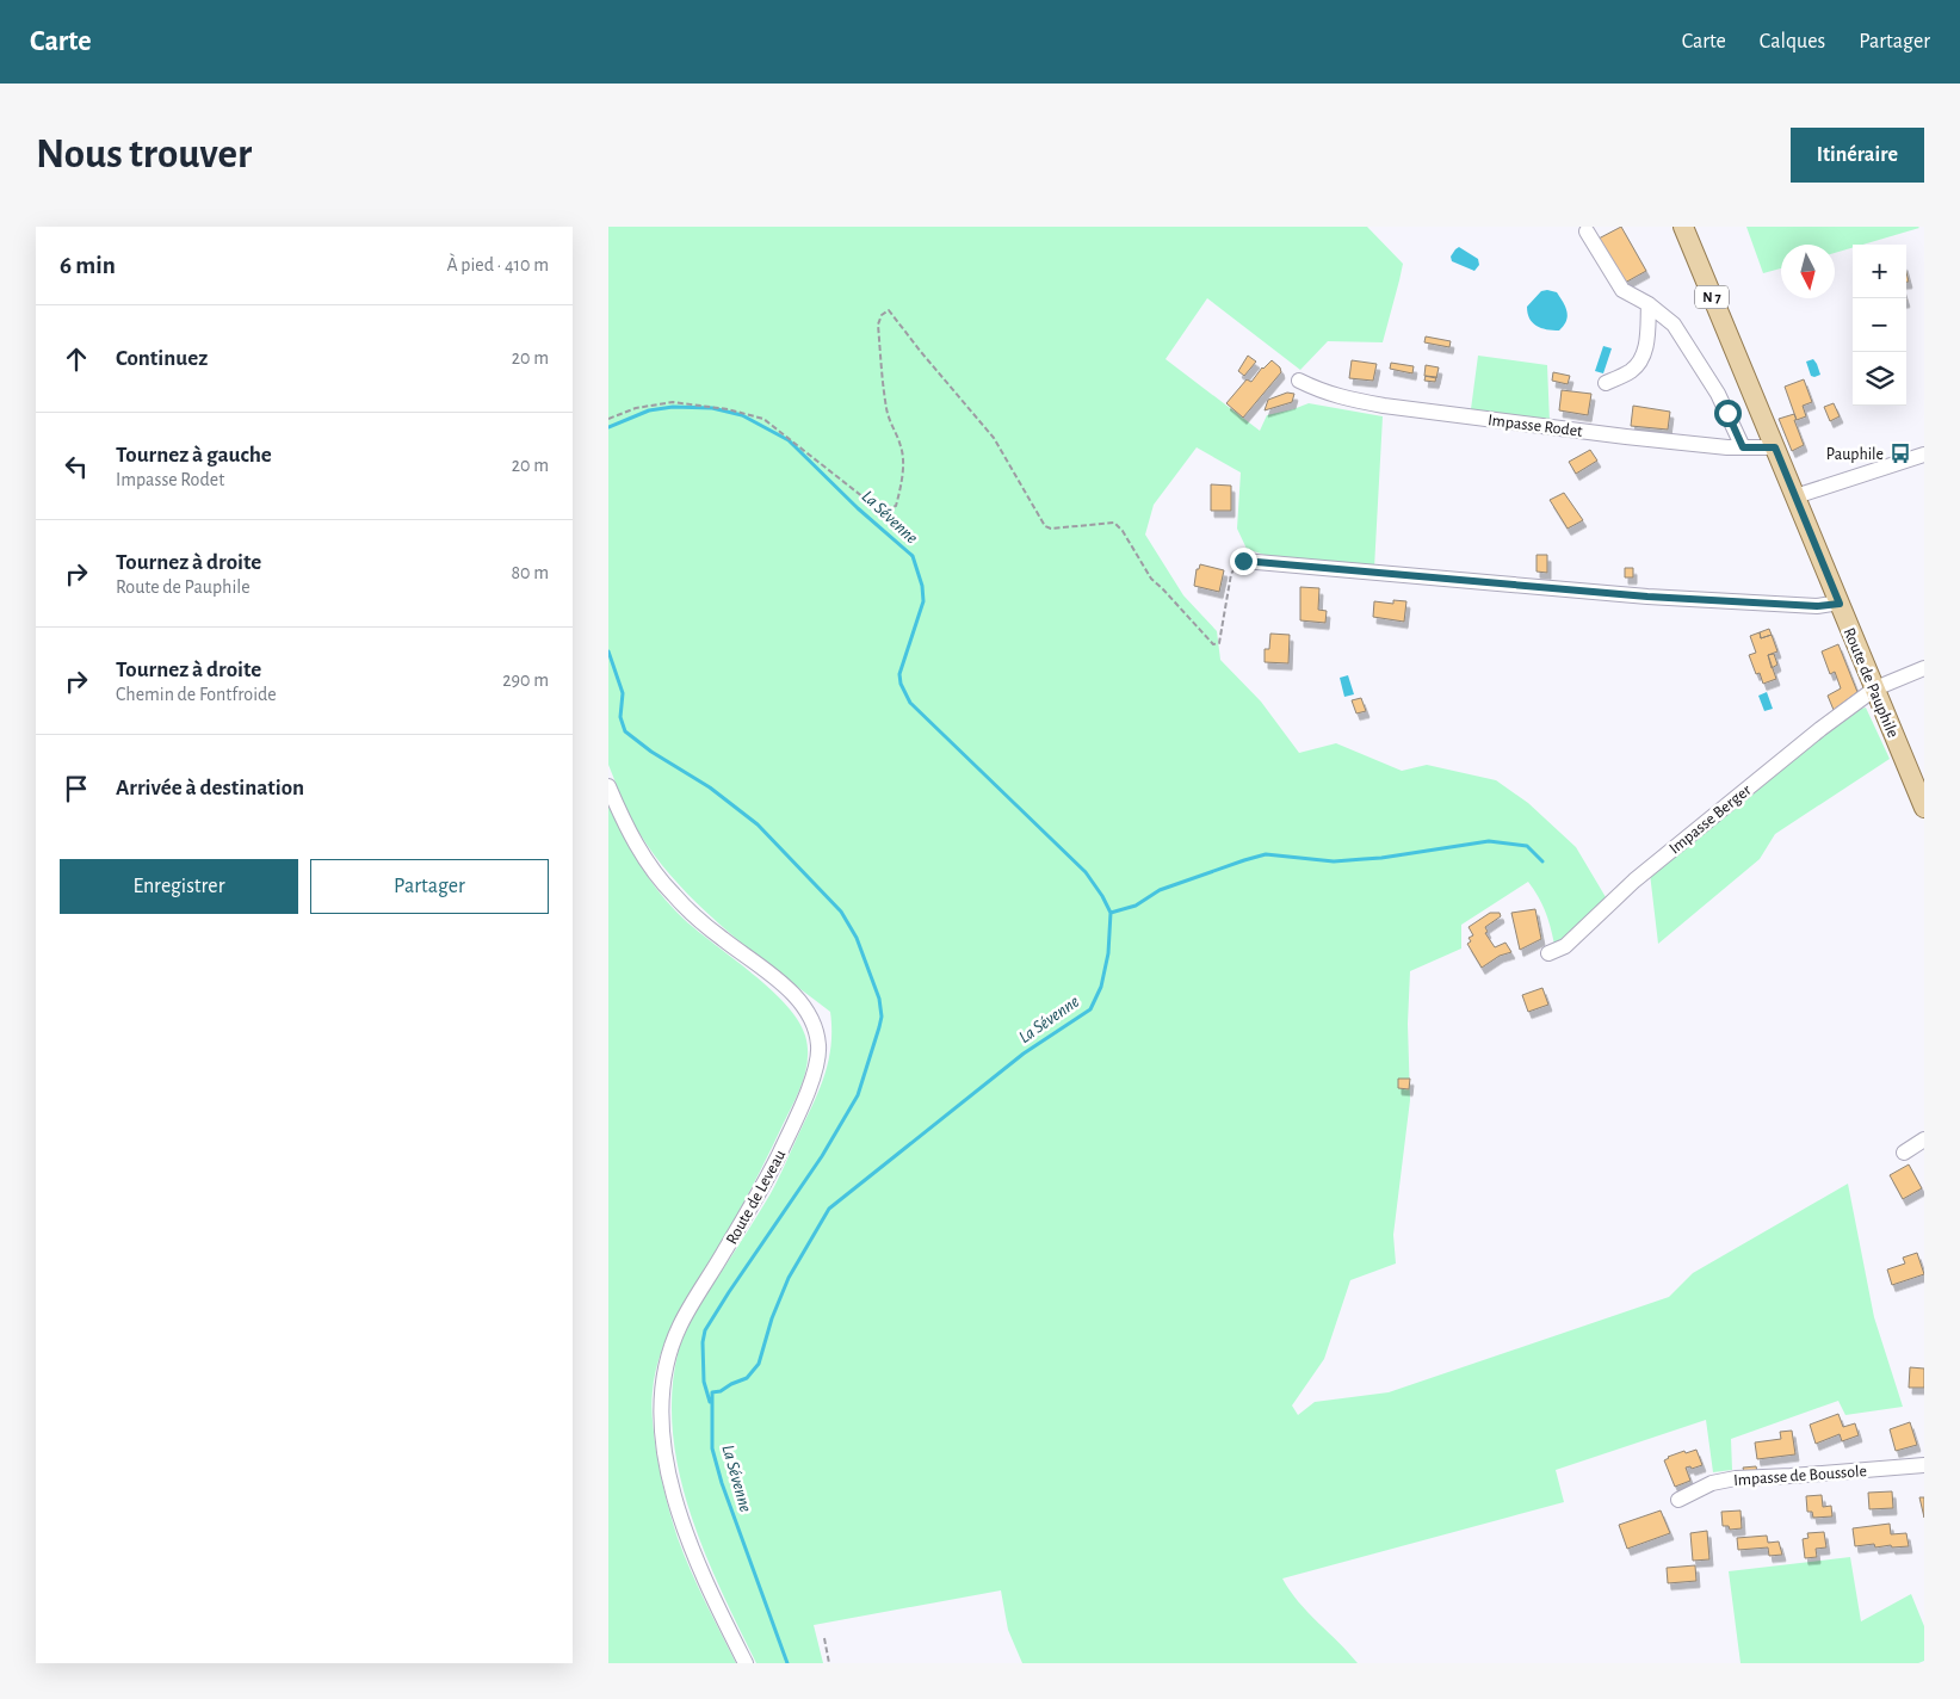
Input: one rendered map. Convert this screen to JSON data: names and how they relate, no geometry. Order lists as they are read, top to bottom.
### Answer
{
  "streets": {
    "main road": ["N 7", "Route de Pauphile"],
    "street": [
      "Impasse Rodet",
      "Impasse Berger",
      "Route de Leveau",
      "Impasse de Boussole"
    ]
  },
  "crossings": [
    ["Impasse Rodet", "Route de Pauphile"],
    ["Route de Pauphile", "Impasse Berger"]
  ],
  "water": ["La Sévenne"],
  "places": {
    "bus stop": ["Pauphile"]
  },
  "north": "bottom",
  "page": {
    "header": "Carte",
    "nav": ["Carte", "Calques", "Partager"],
    "buttons": [
      "Itinéraire",
      ["Enregistrer", "Partager"]
    ],
    "title": "Nous trouver",
    "heading": ["6 min", "À pied · 410 m"],
    "map_buttons": ["+", "−"],
    "list": [
      ["Continuez", "20 m"],
      ["Tournez à gauche", "Impasse Rodet", "20 m"],
      ["Tournez à droite", "Route de Pauphile", "80 m"],
      ["Tournez à droite", "Chemin de Fontfroide", "290 m"],
      "Arrivée à destination"
    ]
  }
}
